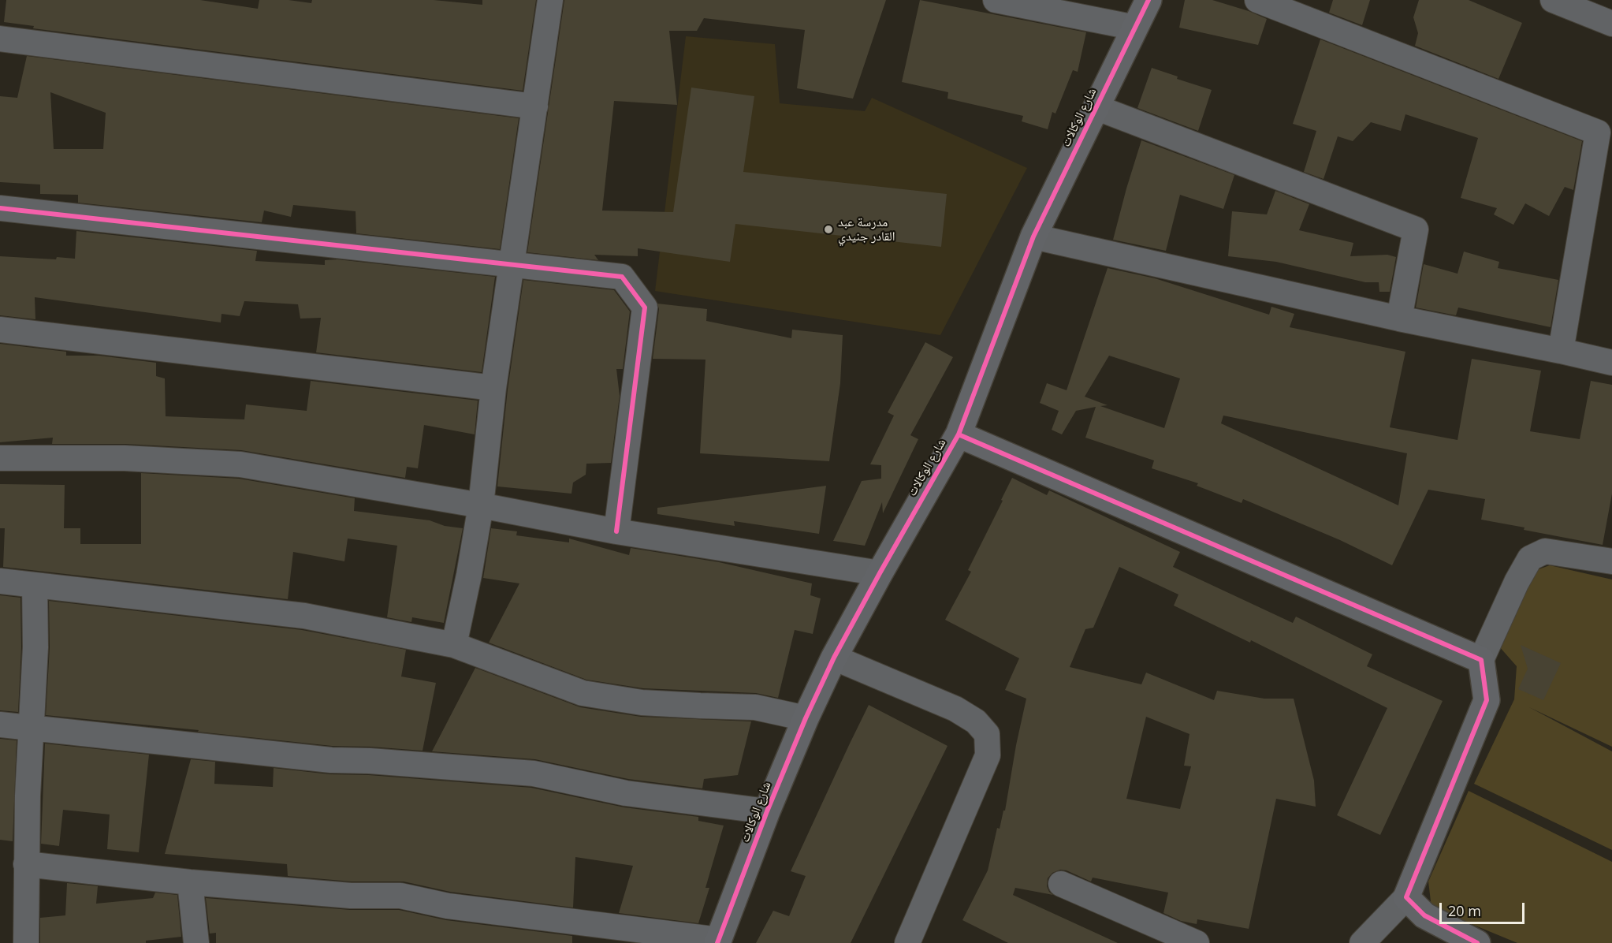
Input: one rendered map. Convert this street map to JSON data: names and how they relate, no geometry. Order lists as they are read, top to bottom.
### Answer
{
  "streets": {
    "street": ["شارع الوكالات"]
  },
  "places": ["مدرسة عبد القادر جنيدي"],
  "scale_bar": "20 m"
}
